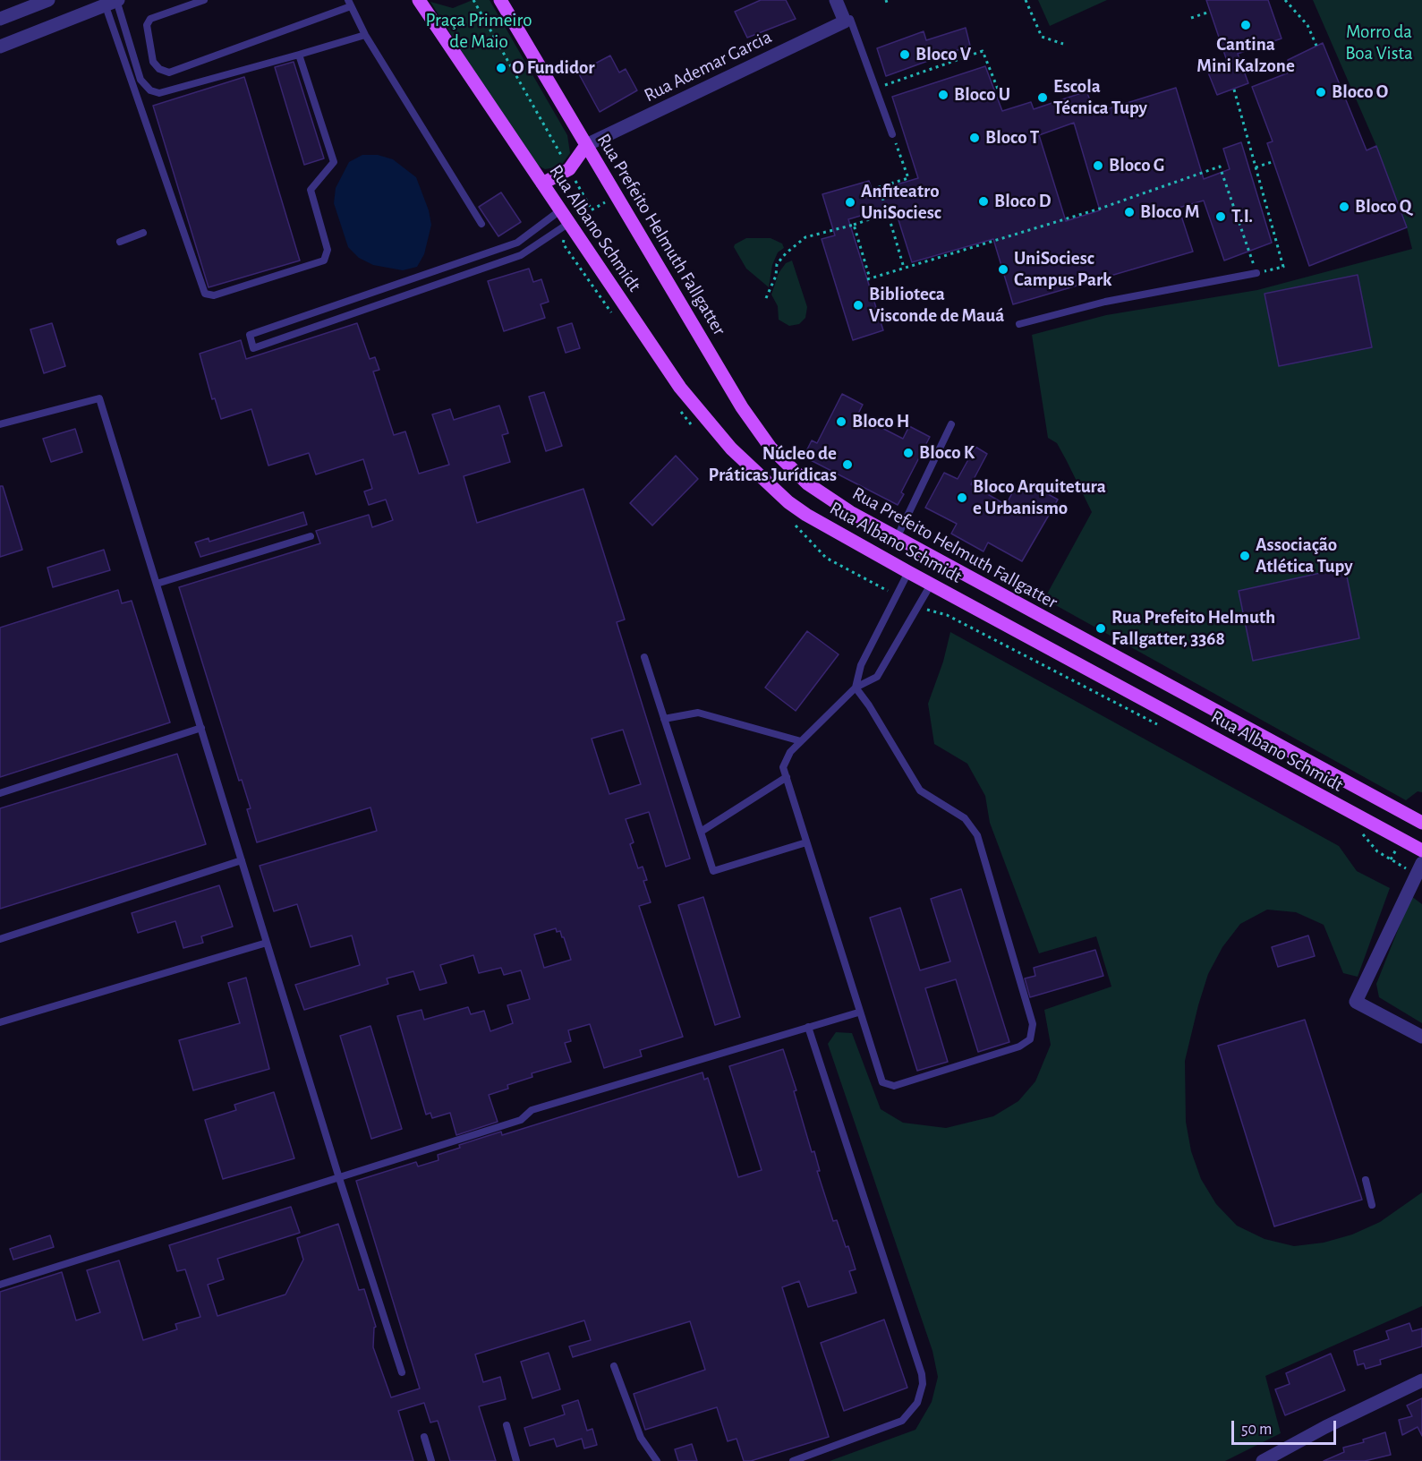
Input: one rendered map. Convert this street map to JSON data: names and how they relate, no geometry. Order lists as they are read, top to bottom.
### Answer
{
  "streets": {
    "main road": ["Rua Albano Schmidt", "Rua Prefeito Helmuth Fallgatter"],
    "street": ["Rua Ademar Garcia"]
  },
  "crossings": [
    ["Rua Ademar Garcia", "Rua Prefeito Helmuth Fallgatter"]
  ],
  "parks": ["Praça Primeiro de Maio", "Morro da Boa Vista"],
  "places": [
    "Cantina Mini Kalzone",
    "Bloco V",
    "O Fundidor",
    "Bloco O",
    "Bloco U",
    "Escola Técnica Tupy",
    "Bloco T",
    "Bloco G",
    "Bloco D",
    "Anfiteatro UniSociesc",
    "Bloco Q",
    "Bloco M",
    "T.I.",
    "UniSociesc Campus Park",
    "Biblioteca Visconde de Mauá",
    "Bloco H",
    "Bloco K",
    "Núcleo de Práticas Jurídicas",
    "Bloco Arquitetura e Urbanismo",
    "Associação Atlética Tupy",
    "Rua Prefeito Helmuth Fallgatter, 3368"
  ],
  "scale_bar": "50 m"
}
